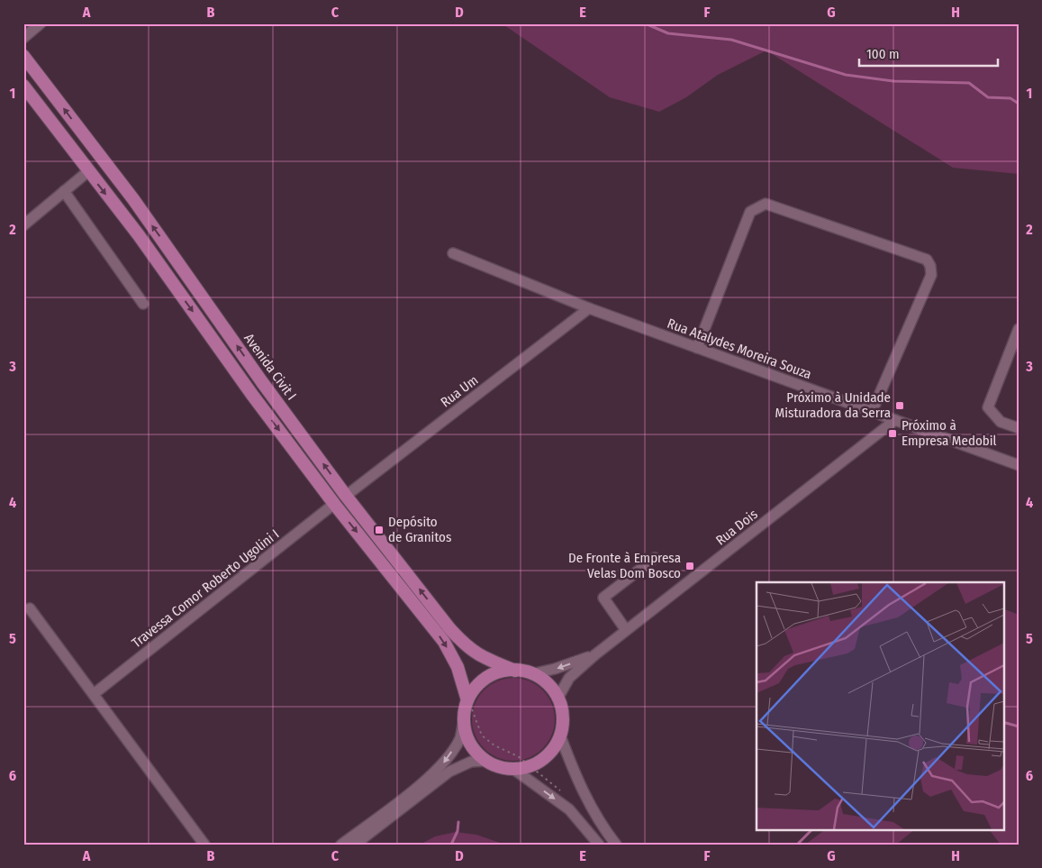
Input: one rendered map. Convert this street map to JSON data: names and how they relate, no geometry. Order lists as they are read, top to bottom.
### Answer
{
  "streets": {
    "main road": ["Avenida Civit I"],
    "street": [
      "Rua Atalydes Moreira Souza",
      "Rua Um",
      "Rua Dois",
      "Travessa Comor Roberto Ugolini I"
    ]
  },
  "crossings": [
    ["Rua Atalydes Moreira Souza", "Rua Um"],
    ["Rua Atalydes Moreira Souza", "Rua Dois"],
    ["Avenida Civit I", "Rua Um"],
    ["Avenida Civit I", "Rua Dois"]
  ],
  "places": {
    "transit": [
      "Próximo à Unidade Misturadora da Serra",
      "Próximo à Empresa Medobil",
      "Depósito de Granitos",
      "De Fronte à Empresa Velas Dom Bosco"
    ]
  },
  "scale_bar": "100 m",
  "grid": {
    "columns": [
      "A",
      "B",
      "C",
      "D",
      "E",
      "F",
      "G",
      "H"
    ],
    "rows": [
      "1",
      "2",
      "3",
      "4",
      "5",
      "6"
    ]
  }
}
